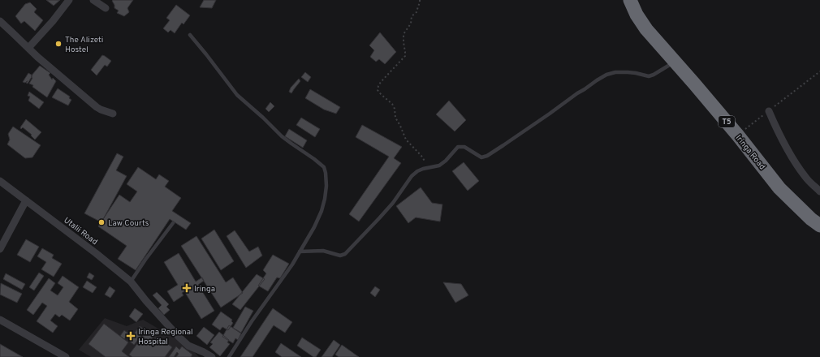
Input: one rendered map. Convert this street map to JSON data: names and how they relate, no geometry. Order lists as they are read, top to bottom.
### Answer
{
  "streets": {
    "highway": ["T5", "Iringa Road"],
    "street": ["Utalii Road"]
  },
  "places": {
    "other": ["The Alizeti Hostel", "Law Courts"],
    "health": ["Iringa", "Iringa Regional Hospital"]
  }
}
